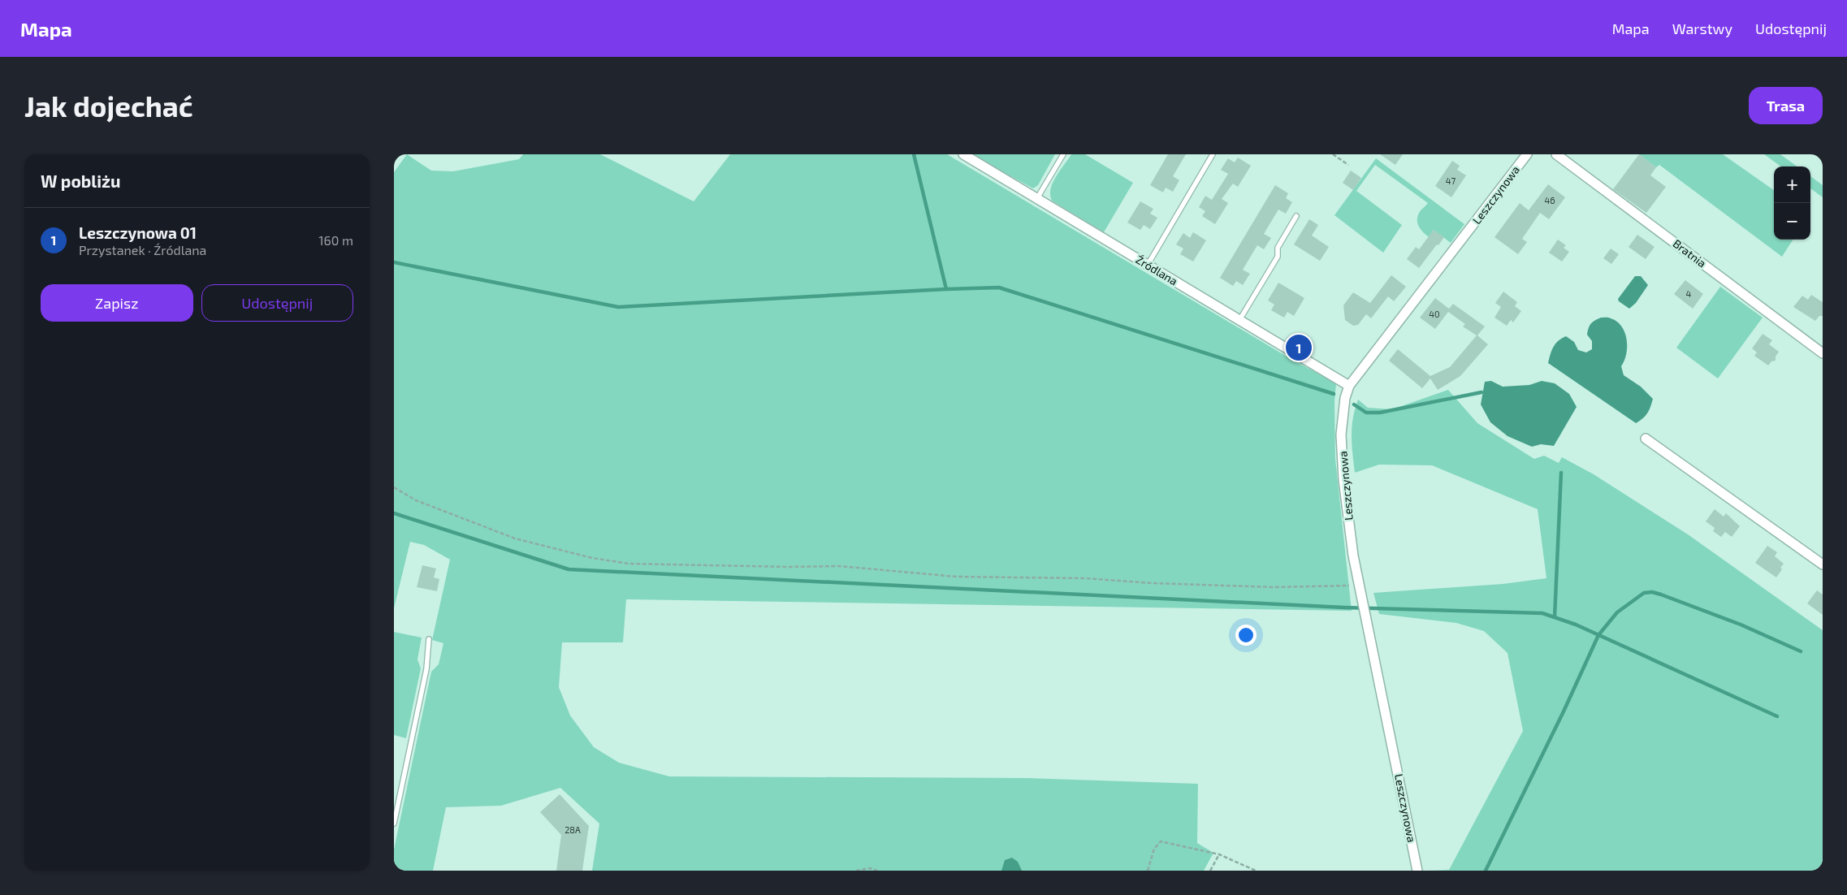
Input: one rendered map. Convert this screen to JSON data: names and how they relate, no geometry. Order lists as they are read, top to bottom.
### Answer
{
  "streets": {
    "street": ["Leszczynowa", "Bratnia", "Źródlana"]
  },
  "crossings": [
    ["Leszczynowa", "Źródlana"]
  ],
  "house_numbers": [
    "47",
    "46",
    "4",
    "40",
    "28A"
  ],
  "page": {
    "header": "Mapa",
    "nav": ["Mapa", "Warstwy", "Udostępnij"],
    "buttons": [
      "Trasa",
      ["Zapisz", "Udostępnij"]
    ],
    "title": "Jak dojechać",
    "heading": "W pobliżu",
    "map_buttons": ["+", "−"],
    "list": [
      {
        "mark": "1",
        "name": "Leszczynowa 01",
        "note": "Przystanek · Źródlana",
        "value": "160 m"
      }
    ],
    "pins": "1"
  }
}
